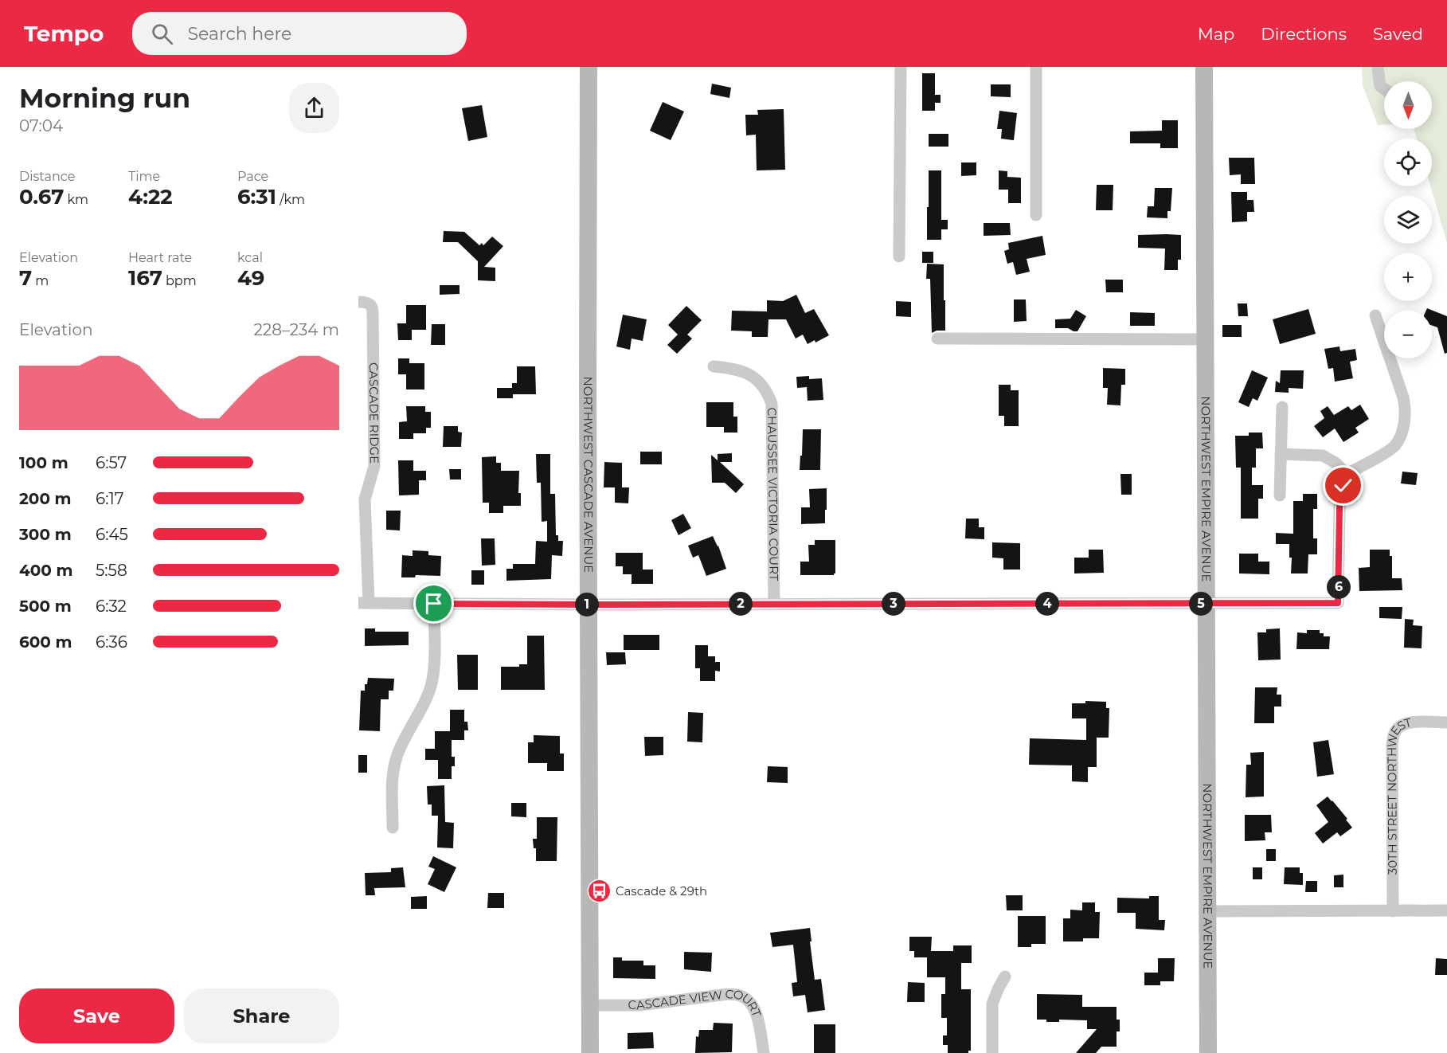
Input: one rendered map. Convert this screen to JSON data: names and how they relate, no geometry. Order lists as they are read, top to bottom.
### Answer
{
  "streets": {
    "street": [
      "CASCADE RIDGE",
      "NORTHWEST CASCADE AVENUE",
      "NORTHWEST EMPIRE AVENUE",
      "CHAUSSEE VICTORIA COURT",
      "30TH STREET NORTHWEST",
      "CASCADE VIEW COURT"
    ]
  },
  "crossings": [
    ["NORTHWEST CASCADE AVENUE", "CASCADE VIEW COURT"]
  ],
  "places": {
    "bus stop": ["Cascade & 29th"]
  },
  "north": "bottom",
  "page": {
    "header": "Tempo",
    "search": "Search here",
    "nav": ["Map", "Directions", "Saved"],
    "heading": ["Morning run", "07:04"],
    "map_buttons": ["+", "−"],
    "stats": [
      ["Distance", "0.67 km"],
      ["Time", "4:22"],
      ["Pace", "6:31 /km"],
      ["Elevation", "7 m"],
      ["Heart rate", "167 bpm"],
      ["kcal", "49"]
    ],
    "chart": ["Elevation", "228–234 m"],
    "list": [
      {
        "name": "100 m",
        "note": "6:57"
      },
      {
        "name": "200 m",
        "note": "6:17"
      },
      {
        "name": "300 m",
        "note": "6:45"
      },
      {
        "name": "400 m",
        "note": "5:58"
      },
      {
        "name": "500 m",
        "note": "6:32"
      },
      {
        "name": "600 m",
        "note": "6:36"
      }
    ],
    "pins": [
      "6",
      "2",
      "3",
      "4",
      "5",
      "1"
    ],
    "buttons": ["Save", "Share"]
  }
}
